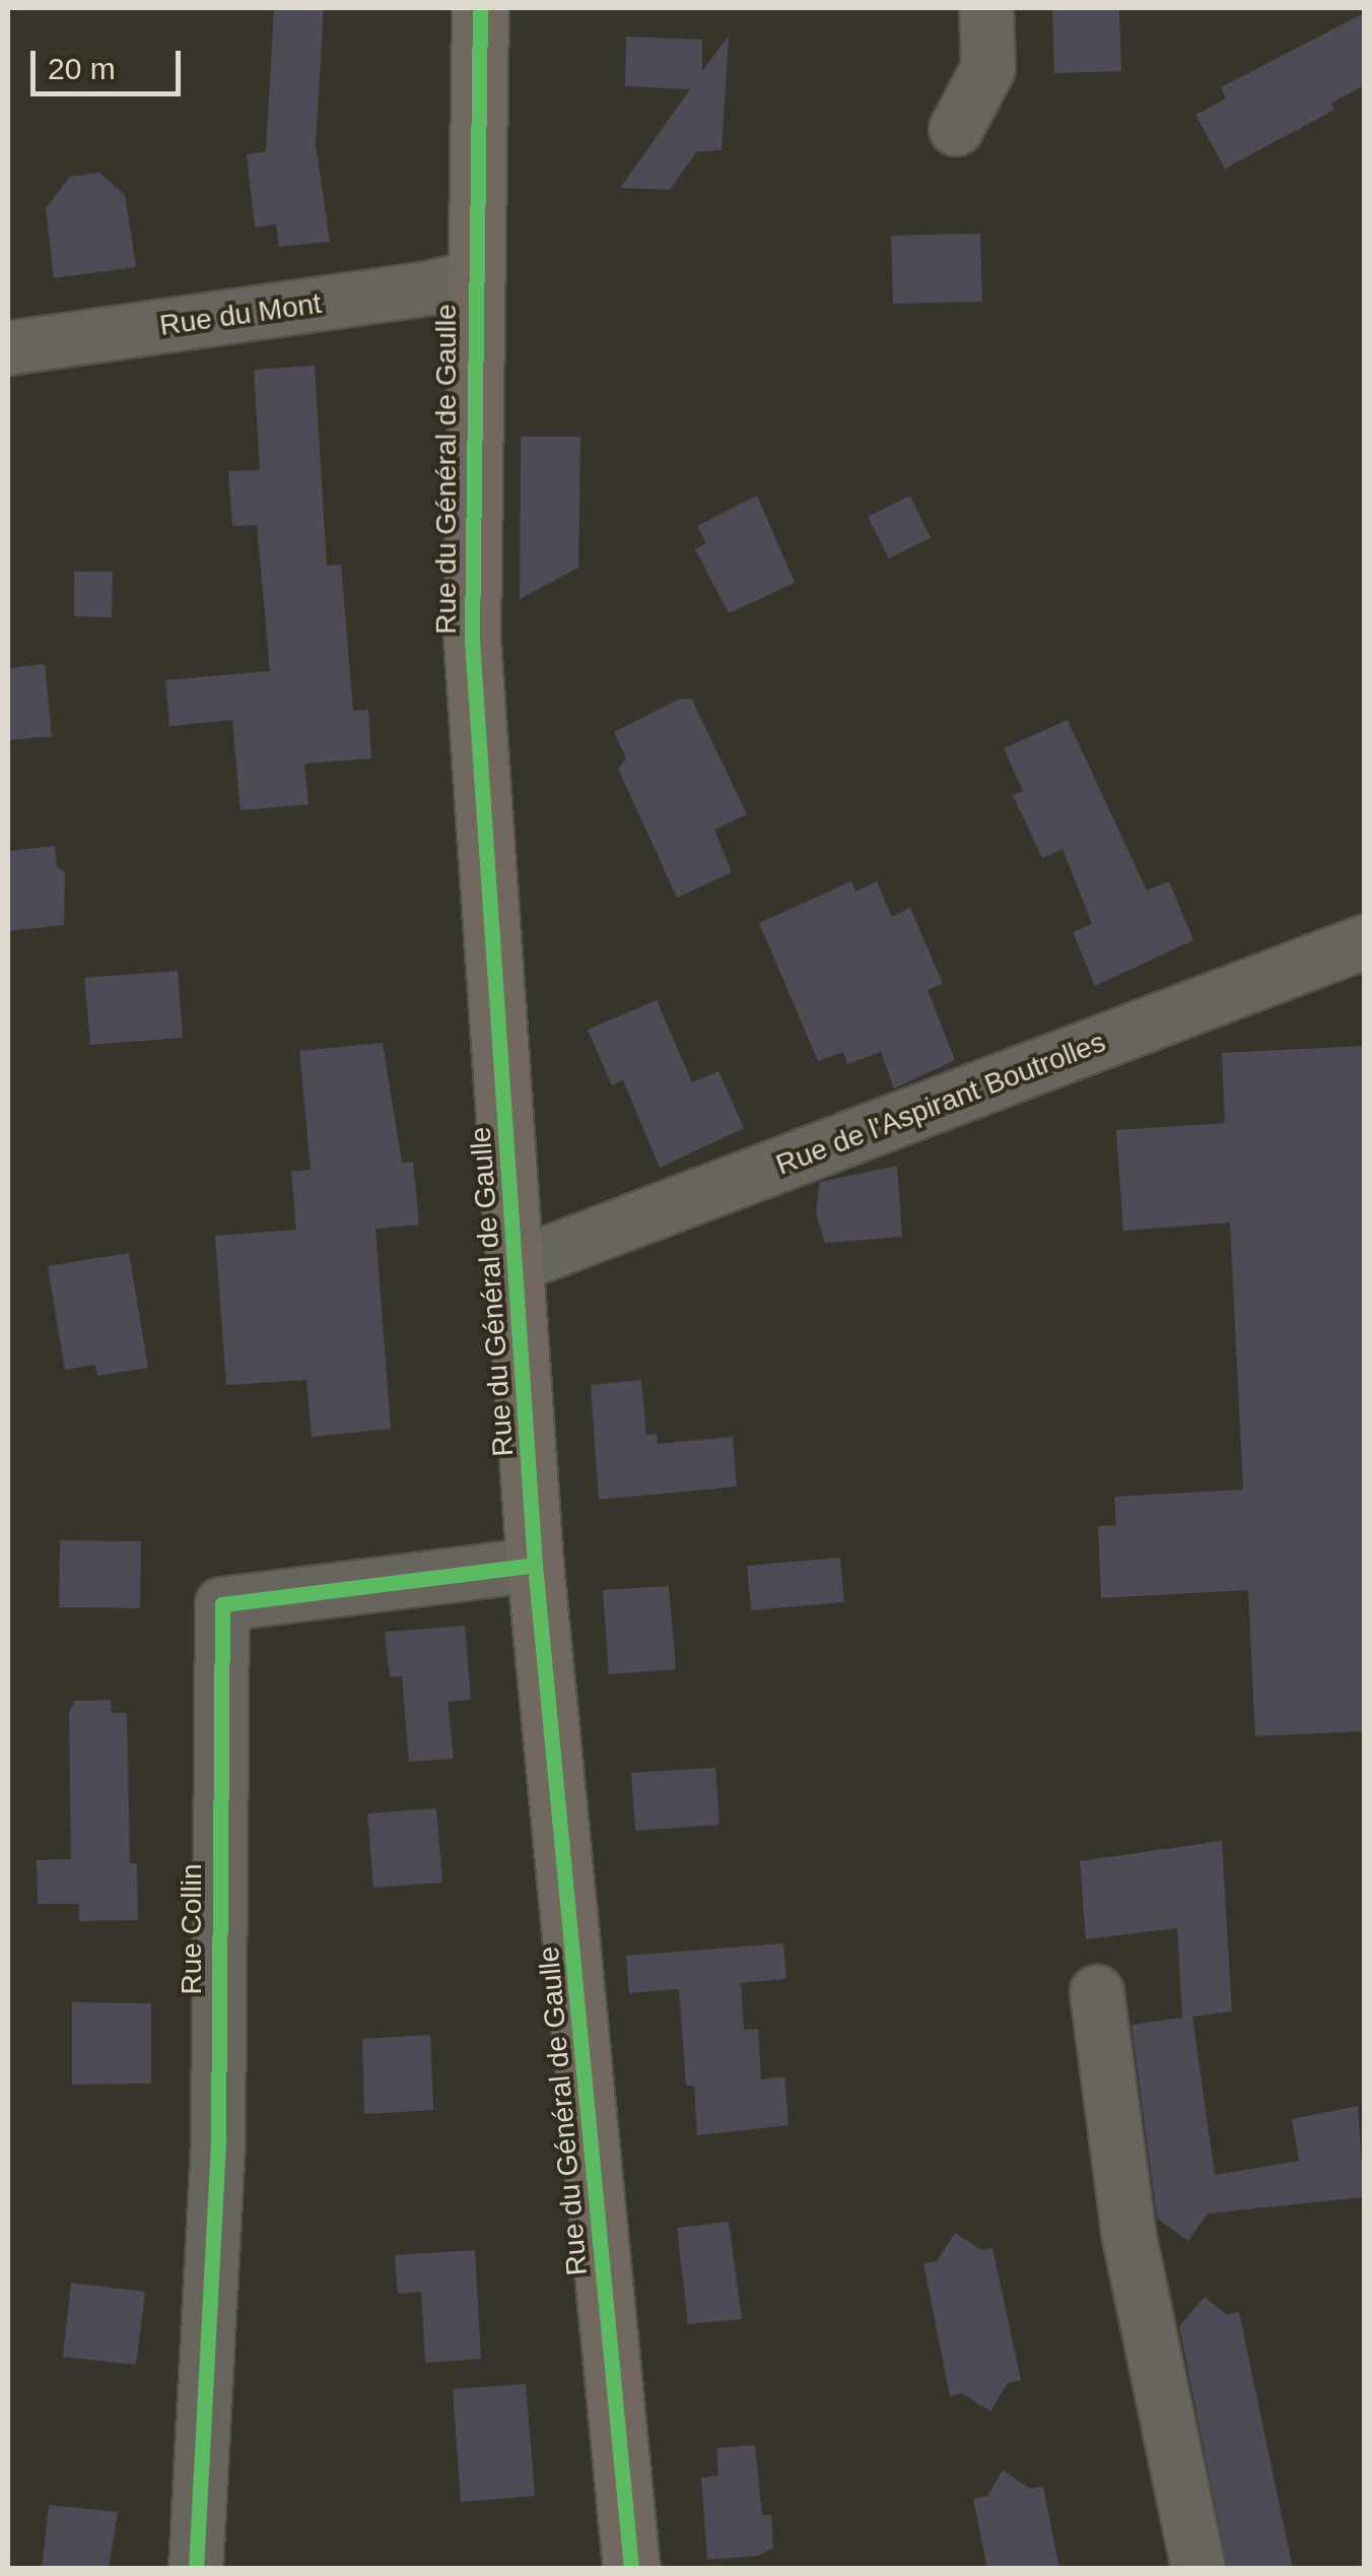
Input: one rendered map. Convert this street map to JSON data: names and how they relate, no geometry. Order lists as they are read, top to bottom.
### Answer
{
  "streets": {
    "main road": ["Rue du Général de Gaulle"],
    "street": ["Rue du Mont", "Rue de l'Aspirant Boutrolles", "Rue Collin"]
  },
  "crossings": [
    ["Rue du Mont", "Rue du Général de Gaulle"],
    ["Rue du Général de Gaulle", "Rue de l'Aspirant Boutrolles"],
    ["Rue du Général de Gaulle", "Rue Collin"]
  ],
  "scale_bar": "20 m"
}
